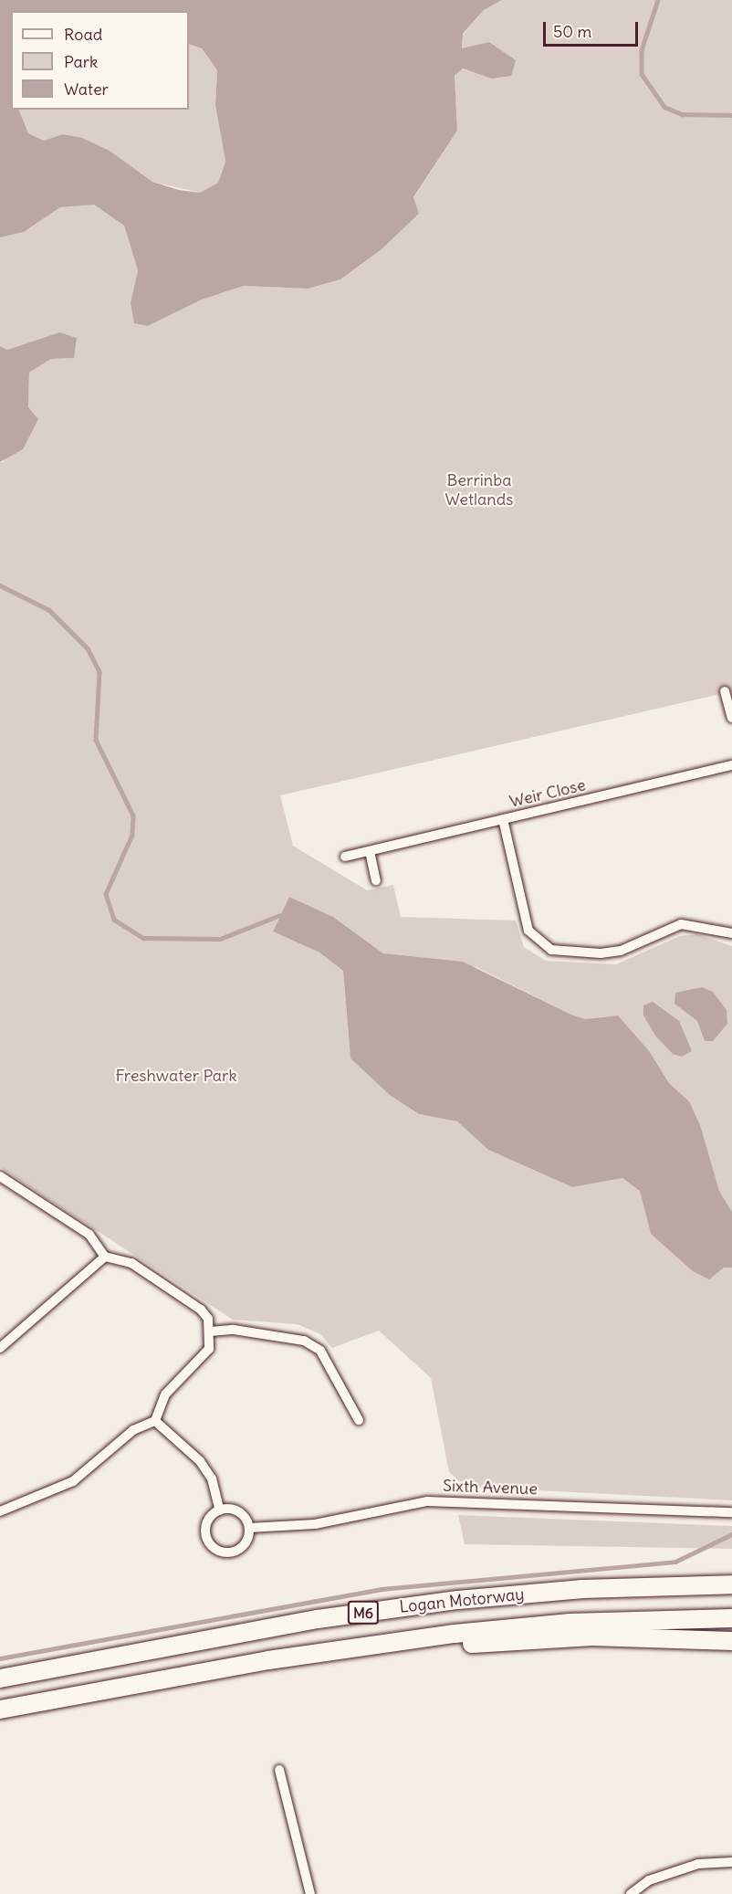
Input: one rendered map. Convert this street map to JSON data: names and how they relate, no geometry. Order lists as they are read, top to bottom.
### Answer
{
  "streets": {
    "highway": ["Logan Motorway", "M6"],
    "street": ["Weir Close", "Sixth Avenue"]
  },
  "parks": ["Berrinba Wetlands", "Freshwater Park"],
  "legend": ["Road", "Park", "Water"],
  "scale_bar": "50 m"
}
